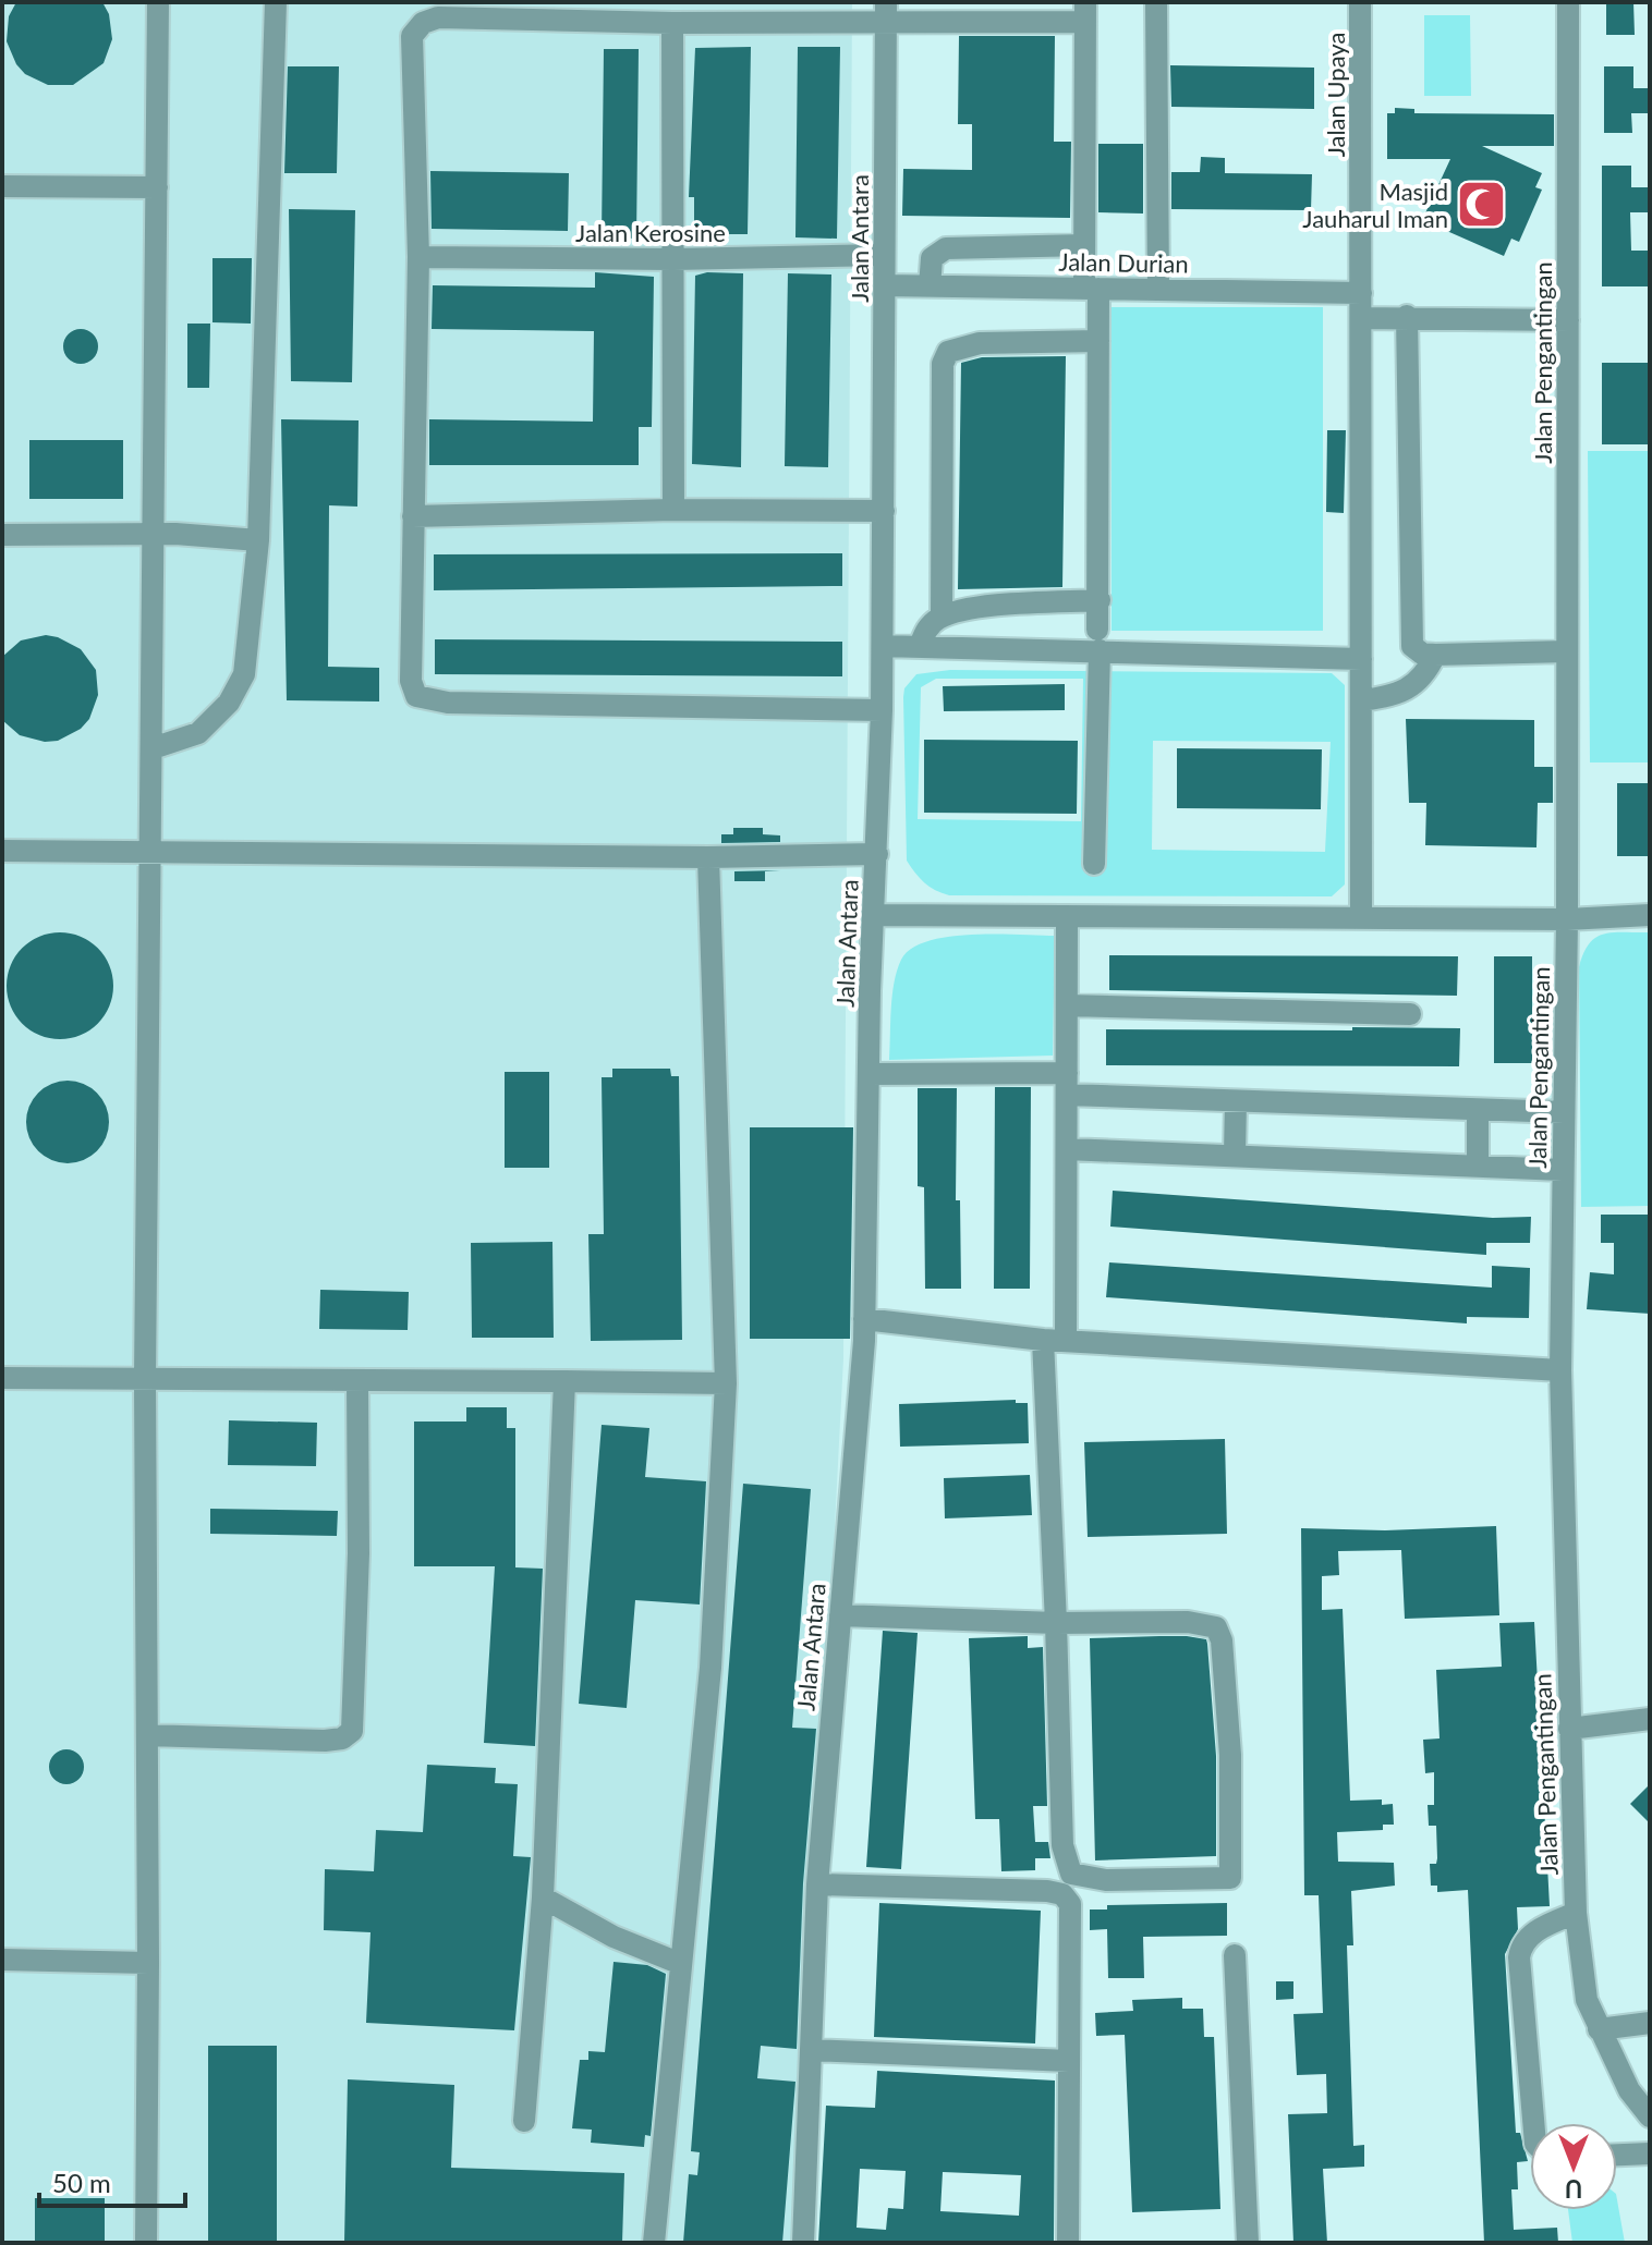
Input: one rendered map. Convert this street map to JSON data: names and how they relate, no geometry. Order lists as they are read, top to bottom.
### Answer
{
  "streets": {
    "street": [
      "Jalan Upaya",
      "Jalan Kerosine",
      "Jalan Antara",
      "Jalan Durian",
      "Jalan Pengantingan"
    ]
  },
  "crossings": [
    ["Jalan Upaya", "Jalan Durian"],
    ["Jalan Kerosine", "Jalan Antara"],
    ["Jalan Antara", "Jalan Durian"]
  ],
  "places": {
    "mosque": ["Masjid Jauharul Iman"]
  },
  "scale_bar": "50 m",
  "north": "bottom"
}
